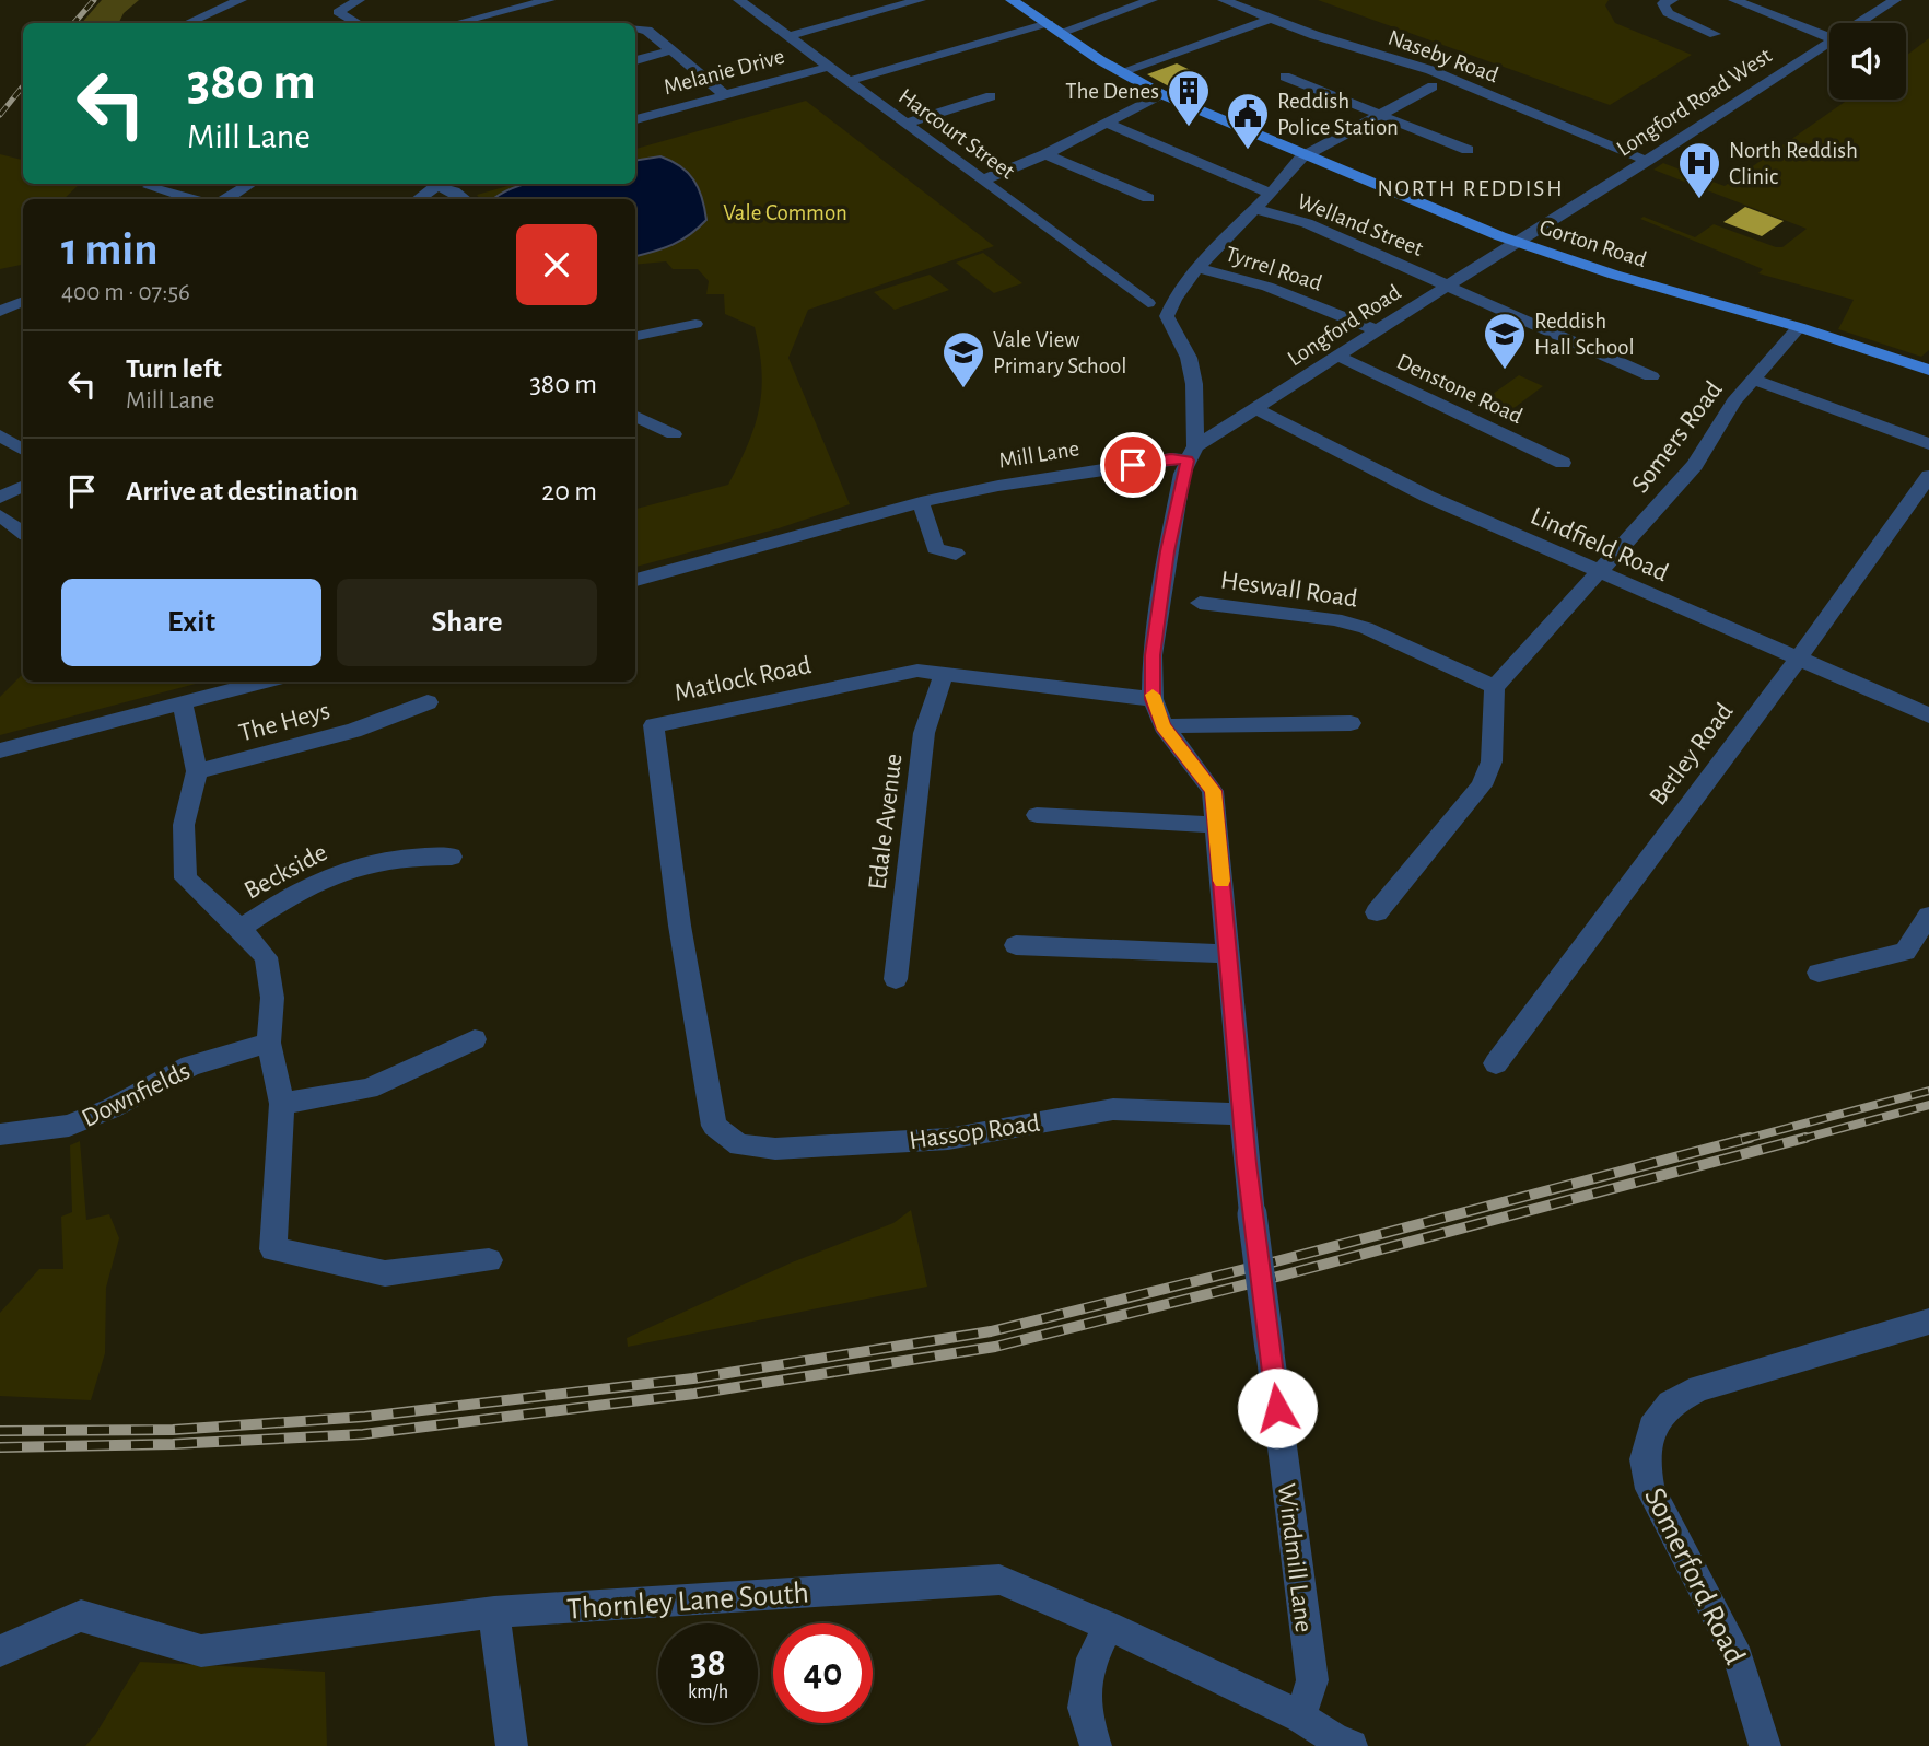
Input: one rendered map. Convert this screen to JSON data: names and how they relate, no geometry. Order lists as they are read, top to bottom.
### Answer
{
  "streets": {
    "main road": ["Gorton Road"],
    "street": [
      "Naseby Road",
      "Melanie Drive",
      "Longford Road West",
      "Harcourt Street",
      "Welland Street",
      "Tyrrel Road",
      "Longford Road",
      "Denstone Road",
      "Somers Road",
      "Mill Lane",
      "Lindfield Road",
      "Heswall Road",
      "Matlock Road",
      "The Heys",
      "Betley Road",
      "Edale Avenue",
      "Beckside",
      "Downfields",
      "Hassop Road",
      "Windmill Lane",
      "Somerford Road",
      "Thornley Lane South"
    ]
  },
  "crossings": [
    ["Naseby Road", "Longford Road West"],
    ["Melanie Drive", "Harcourt Street"],
    ["Longford Road West", "Gorton Road"],
    ["Longford Road West", "Longford Road"],
    ["Welland Street", "Longford Road"],
    ["Gorton Road", "Longford Road"],
    ["Gorton Road", "Somers Road"],
    ["Tyrrel Road", "Longford Road"],
    ["Longford Road", "Denstone Road"],
    ["Longford Road", "Mill Lane"],
    ["Longford Road", "Lindfield Road"],
    ["Longford Road", "Windmill Lane"],
    ["Somers Road", "Lindfield Road"],
    ["Somers Road", "Heswall Road"],
    ["Mill Lane", "Windmill Lane"],
    ["Lindfield Road", "Betley Road"],
    ["Matlock Road", "Edale Avenue"],
    ["Matlock Road", "Hassop Road"],
    ["Matlock Road", "Windmill Lane"],
    ["Hassop Road", "Windmill Lane"],
    ["Windmill Lane", "Thornley Lane South"]
  ],
  "districts": ["NORTH REDDISH"],
  "parks": ["Vale Common"],
  "places": {
    "building": ["The Denes"],
    "public building": ["Reddish Police Station"],
    "hospital": ["North Reddish Clinic"],
    "school or university": ["Reddish Hall School", "Vale View Primary School"]
  },
  "page": {
    "turn": ["380 m", "Mill Lane"],
    "heading": ["1 min", "400 m · 07:56"],
    "list": [
      {
        "name": "Turn left",
        "note": "Mill Lane",
        "value": "380 m"
      },
      {
        "name": "Arrive at destination",
        "value": "20 m"
      }
    ],
    "buttons": ["Exit", "Share"],
    "speed": "38 km/h",
    "limit": "40"
  }
}
